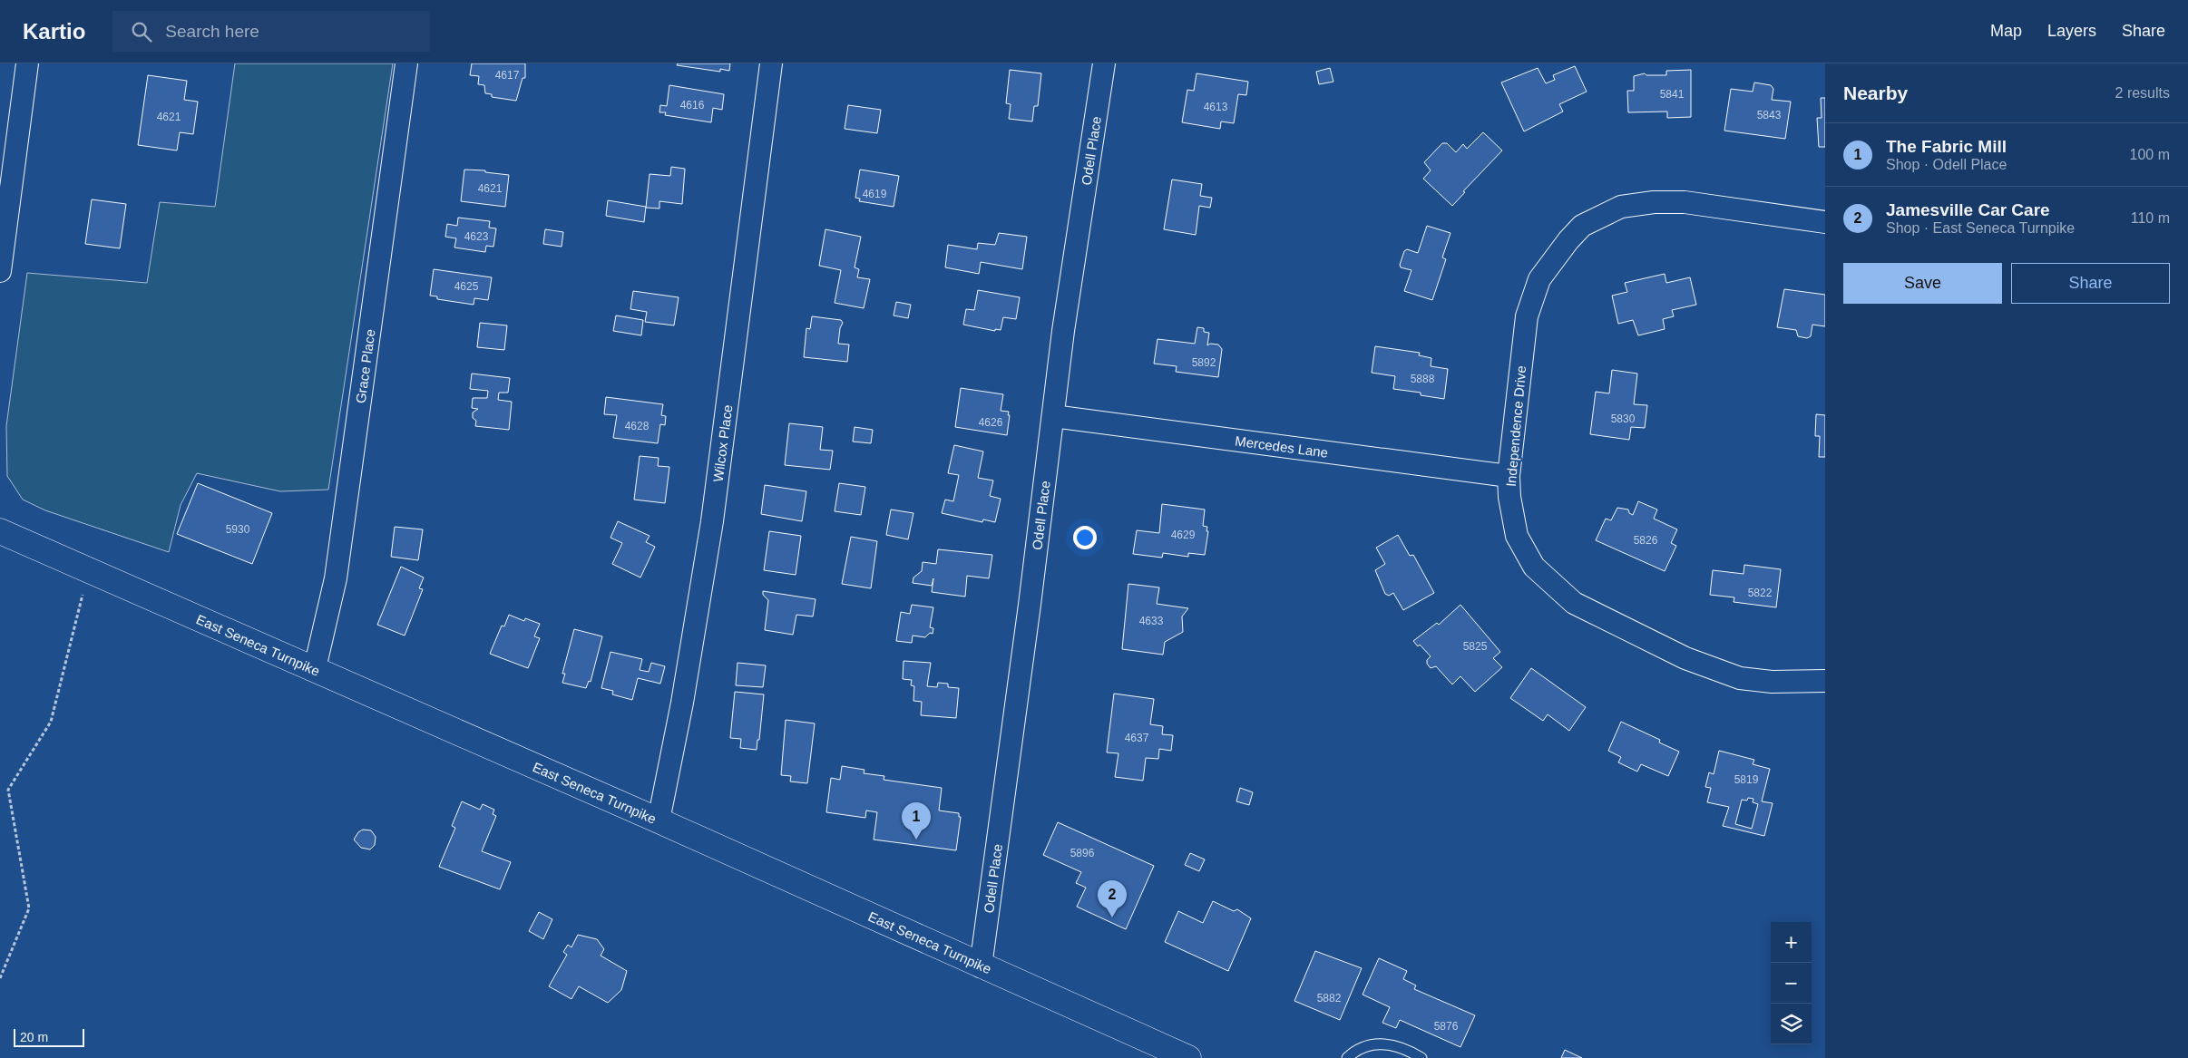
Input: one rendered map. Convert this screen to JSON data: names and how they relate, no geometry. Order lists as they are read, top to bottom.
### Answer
{
  "streets": {
    "main road": ["East Seneca Turnpike"],
    "street": [
      "Odell Place",
      "Grace Place",
      "Independence Drive",
      "Wilcox Place",
      "Mercedes Lane"
    ]
  },
  "crossings": [
    ["Odell Place", "Mercedes Lane"],
    ["Odell Place", "East Seneca Turnpike"],
    ["Grace Place", "East Seneca Turnpike"],
    ["Independence Drive", "Mercedes Lane"],
    ["Wilcox Place", "East Seneca Turnpike"]
  ],
  "house_numbers": [
    "4617",
    "5841",
    "4616",
    "4613",
    "5843",
    "4621",
    "4621",
    "4619",
    "4623",
    "4625",
    "5892",
    "5888",
    "5830",
    "4626",
    "4628",
    "5930",
    "4629",
    "5826",
    "5822",
    "4633",
    "5825",
    "4637",
    "5819",
    "5896",
    "5882",
    "5876"
  ],
  "scale_bar": "20 m",
  "page": {
    "header": "Kartio",
    "search": "Search here",
    "nav": ["Map", "Layers", "Share"],
    "heading": ["Nearby", "2 results"],
    "list": [
      {
        "mark": "1",
        "name": "The Fabric Mill",
        "note": "Shop · Odell Place",
        "value": "100 m"
      },
      {
        "mark": "2",
        "name": "Jamesville Car Care",
        "note": "Shop · East Seneca Turnpike",
        "value": "110 m"
      }
    ],
    "buttons": ["Save", "Share"],
    "pins": ["1", "2"],
    "map_buttons": ["+", "−"],
    "scale": "20 m"
  }
}
